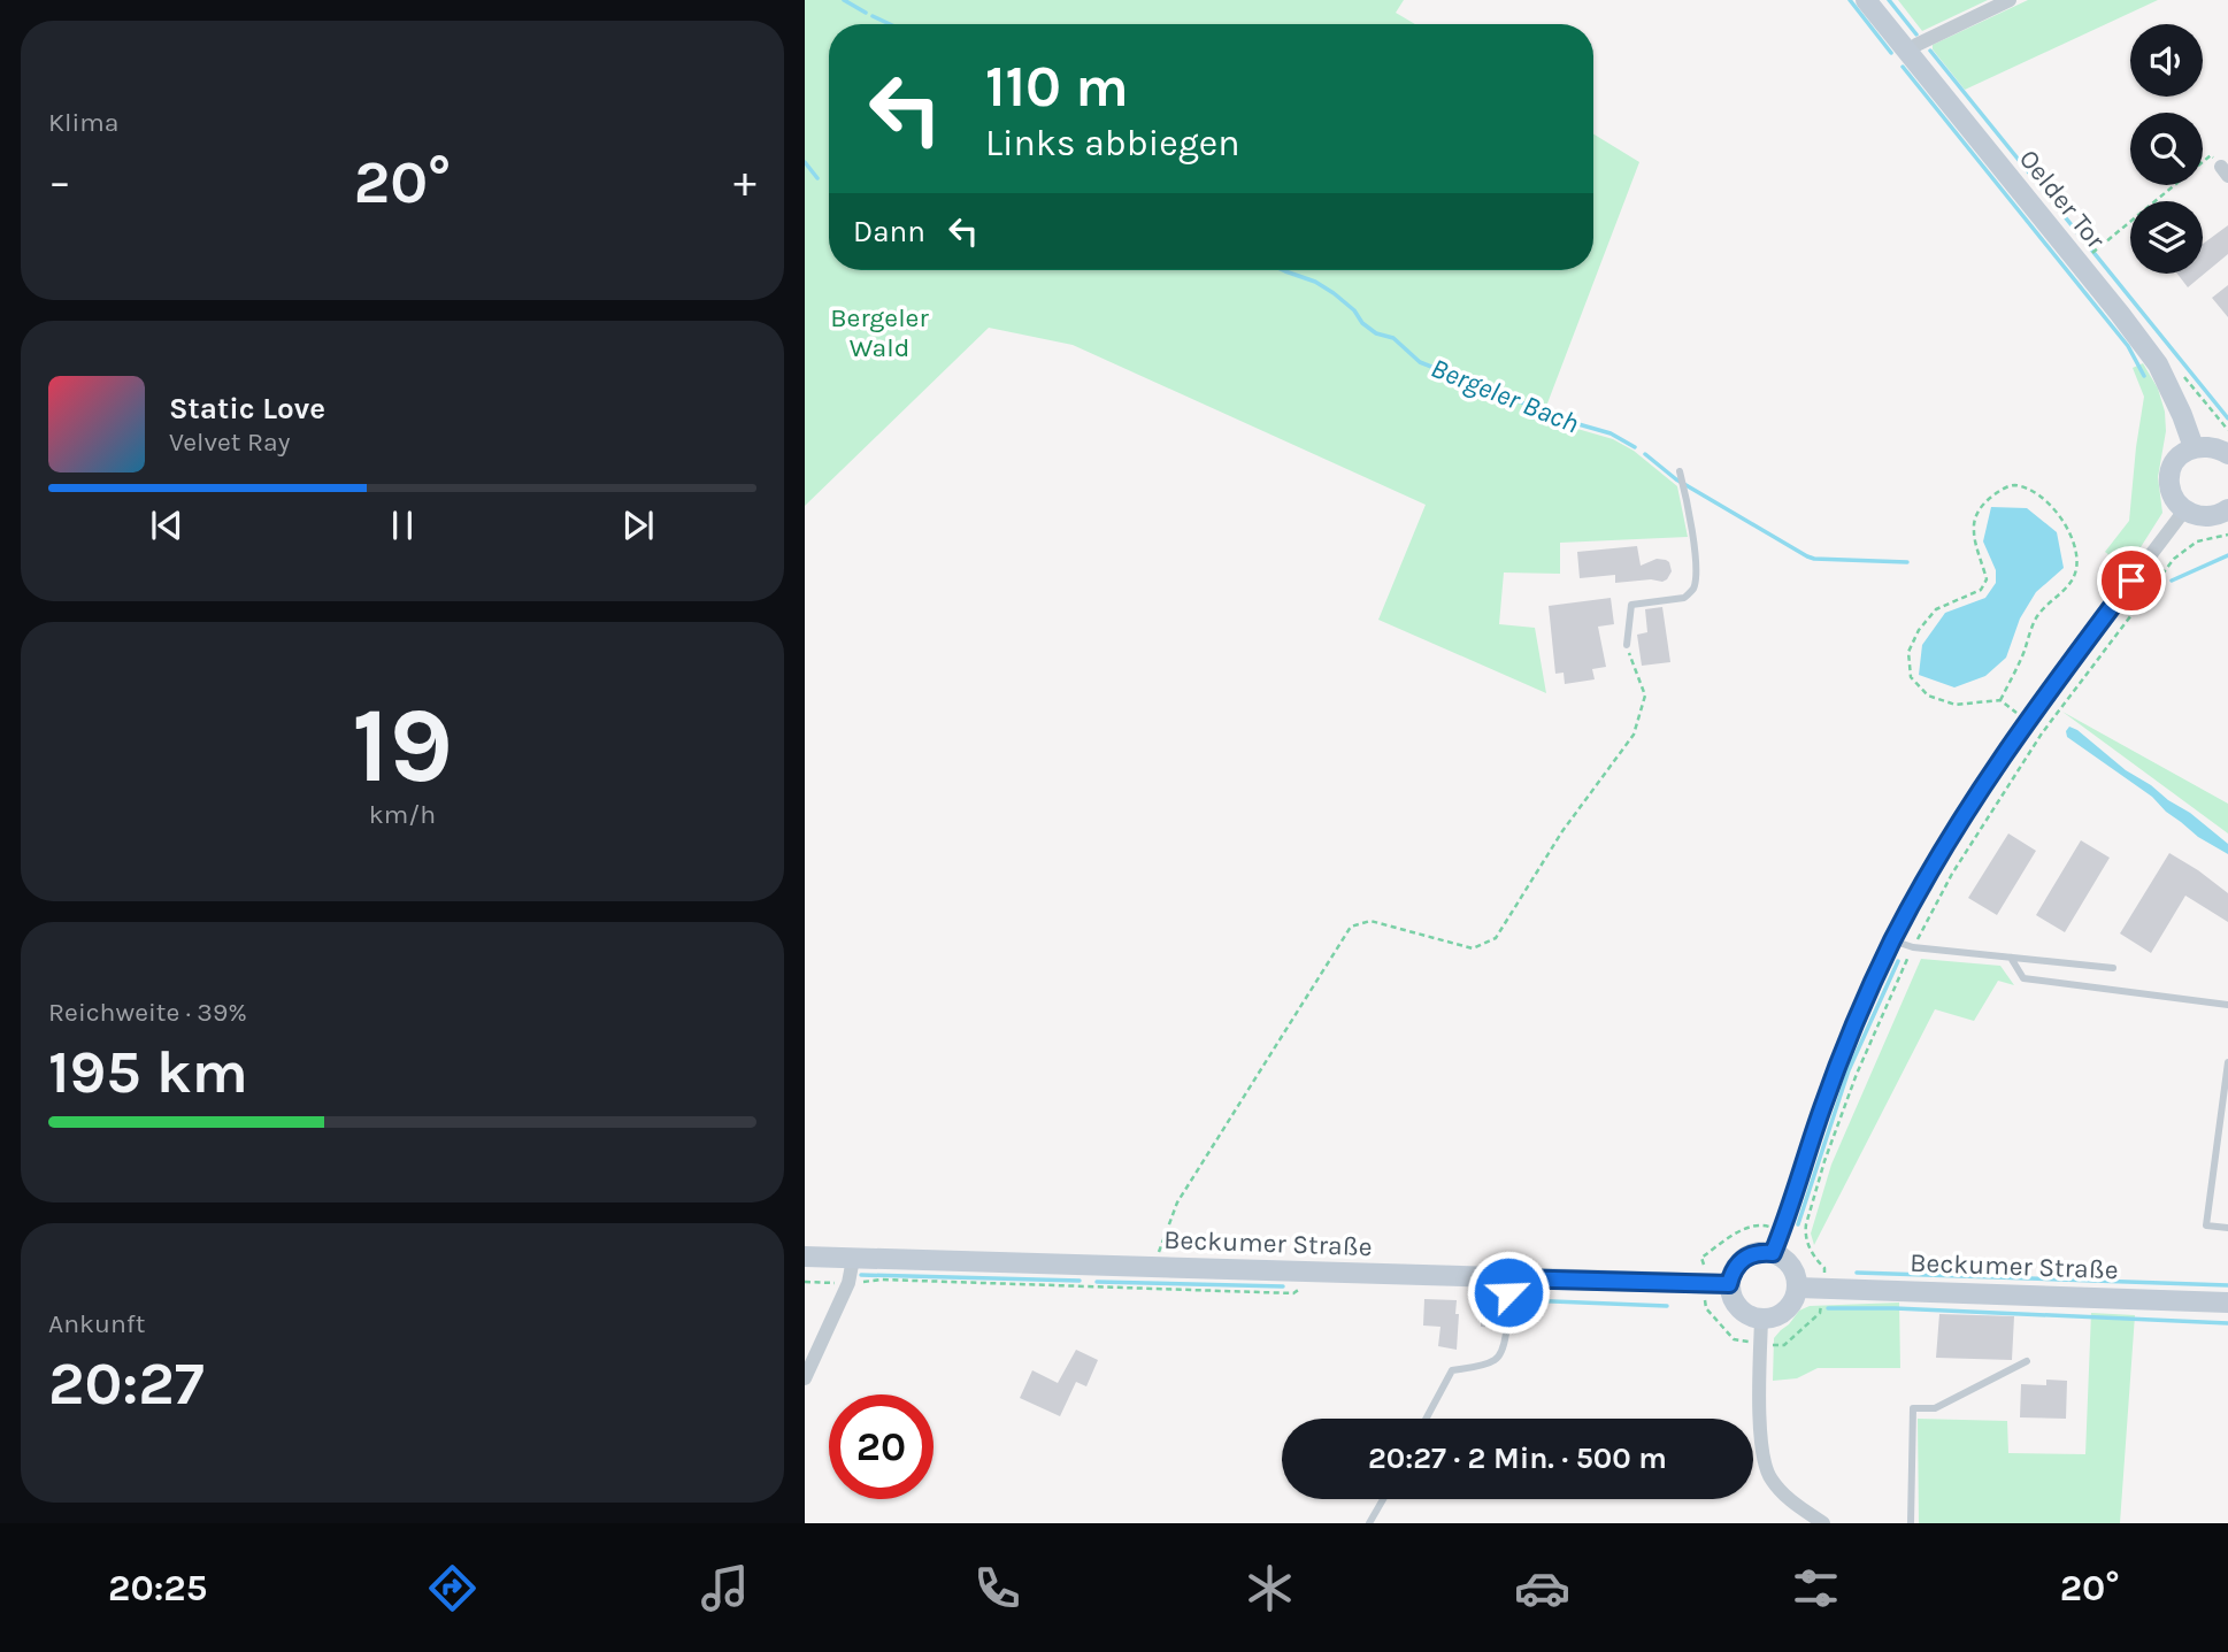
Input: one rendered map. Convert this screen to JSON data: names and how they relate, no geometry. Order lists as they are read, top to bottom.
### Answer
{
  "streets": {
    "main road": ["Oelder Tor", "Beckumer Straße"]
  },
  "water": ["Bergeler Bach"],
  "parks": ["Bergeler Wald"],
  "page": {
    "tile": [
      "Klima",
      ["19", "km/h"],
      ["Reichweite · 39%", "195 km"],
      ["Ankunft", "20:27"]
    ],
    "turn": ["110 m", "Links abbiegen"],
    "heat": ["−", "20°", "+"],
    "then": "Dann",
    "song": ["Static Love", "Velvet Ray"],
    "limit": "20",
    "trip": "20:27 · 2 Min. · 500 m",
    "tabs": ["20:25", "20°"]
  }
}
